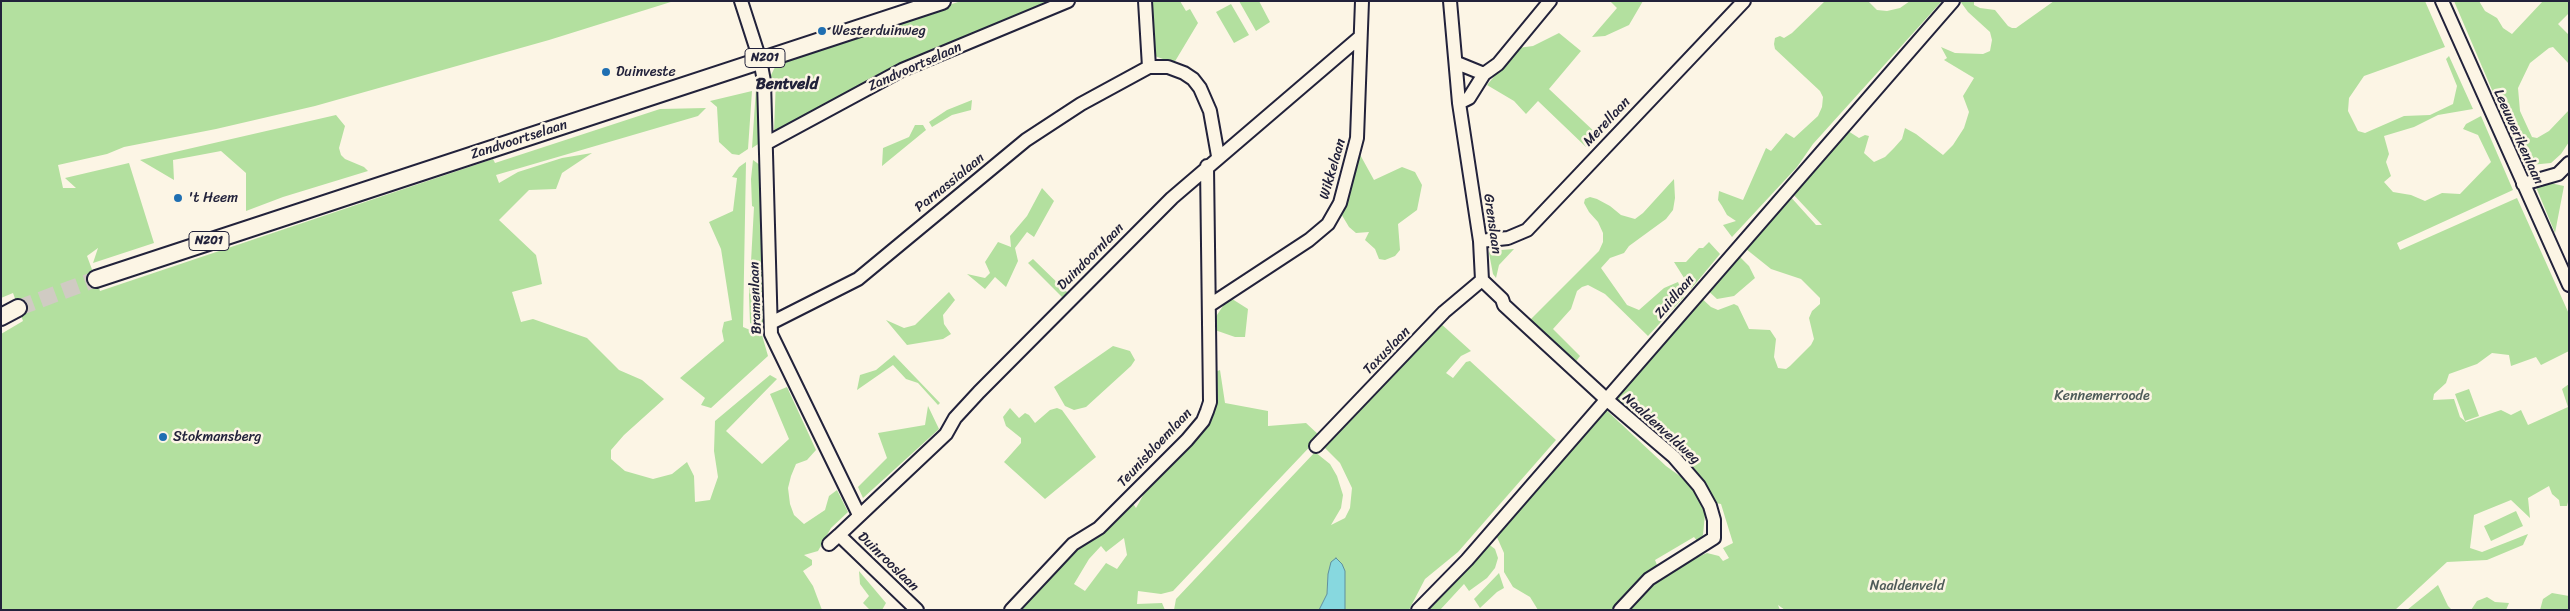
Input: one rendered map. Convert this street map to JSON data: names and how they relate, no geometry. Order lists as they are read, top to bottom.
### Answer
{
  "streets": {
    "main road": ["N201", "Zandvoortselaan"],
    "street": [
      "Merellaan",
      "Leeuwerikenlaan",
      "Wikkelaan",
      "Parnassialaan",
      "Grenslaan",
      "Duindoornlaan",
      "Zuidlaan",
      "Bramenlaan",
      "Taxuslaan",
      "Naaldenveldweg",
      "Teunisbloemlaan",
      "Duinrooslaan"
    ]
  },
  "crossings": [
    ["Zandvoortselaan", "Bramenlaan"],
    ["Merellaan", "Grenslaan"],
    ["Wikkelaan", "Duindoornlaan"],
    ["Wikkelaan", "Teunisbloemlaan"],
    ["Parnassialaan", "Bramenlaan"],
    ["Grenslaan", "Taxuslaan"],
    ["Duindoornlaan", "Bramenlaan"],
    ["Duindoornlaan", "Teunisbloemlaan"],
    ["Duindoornlaan", "Duinrooslaan"],
    ["Zuidlaan", "Naaldenveldweg"],
    ["Bramenlaan", "Duinrooslaan"]
  ],
  "districts": ["Bentveld"],
  "parks": ["Kennemerroode", "Naaldenveld"],
  "places": [
    "Westerduinweg",
    "Duinveste",
    "'t Heem",
    "Stokmansberg"
  ]
}
